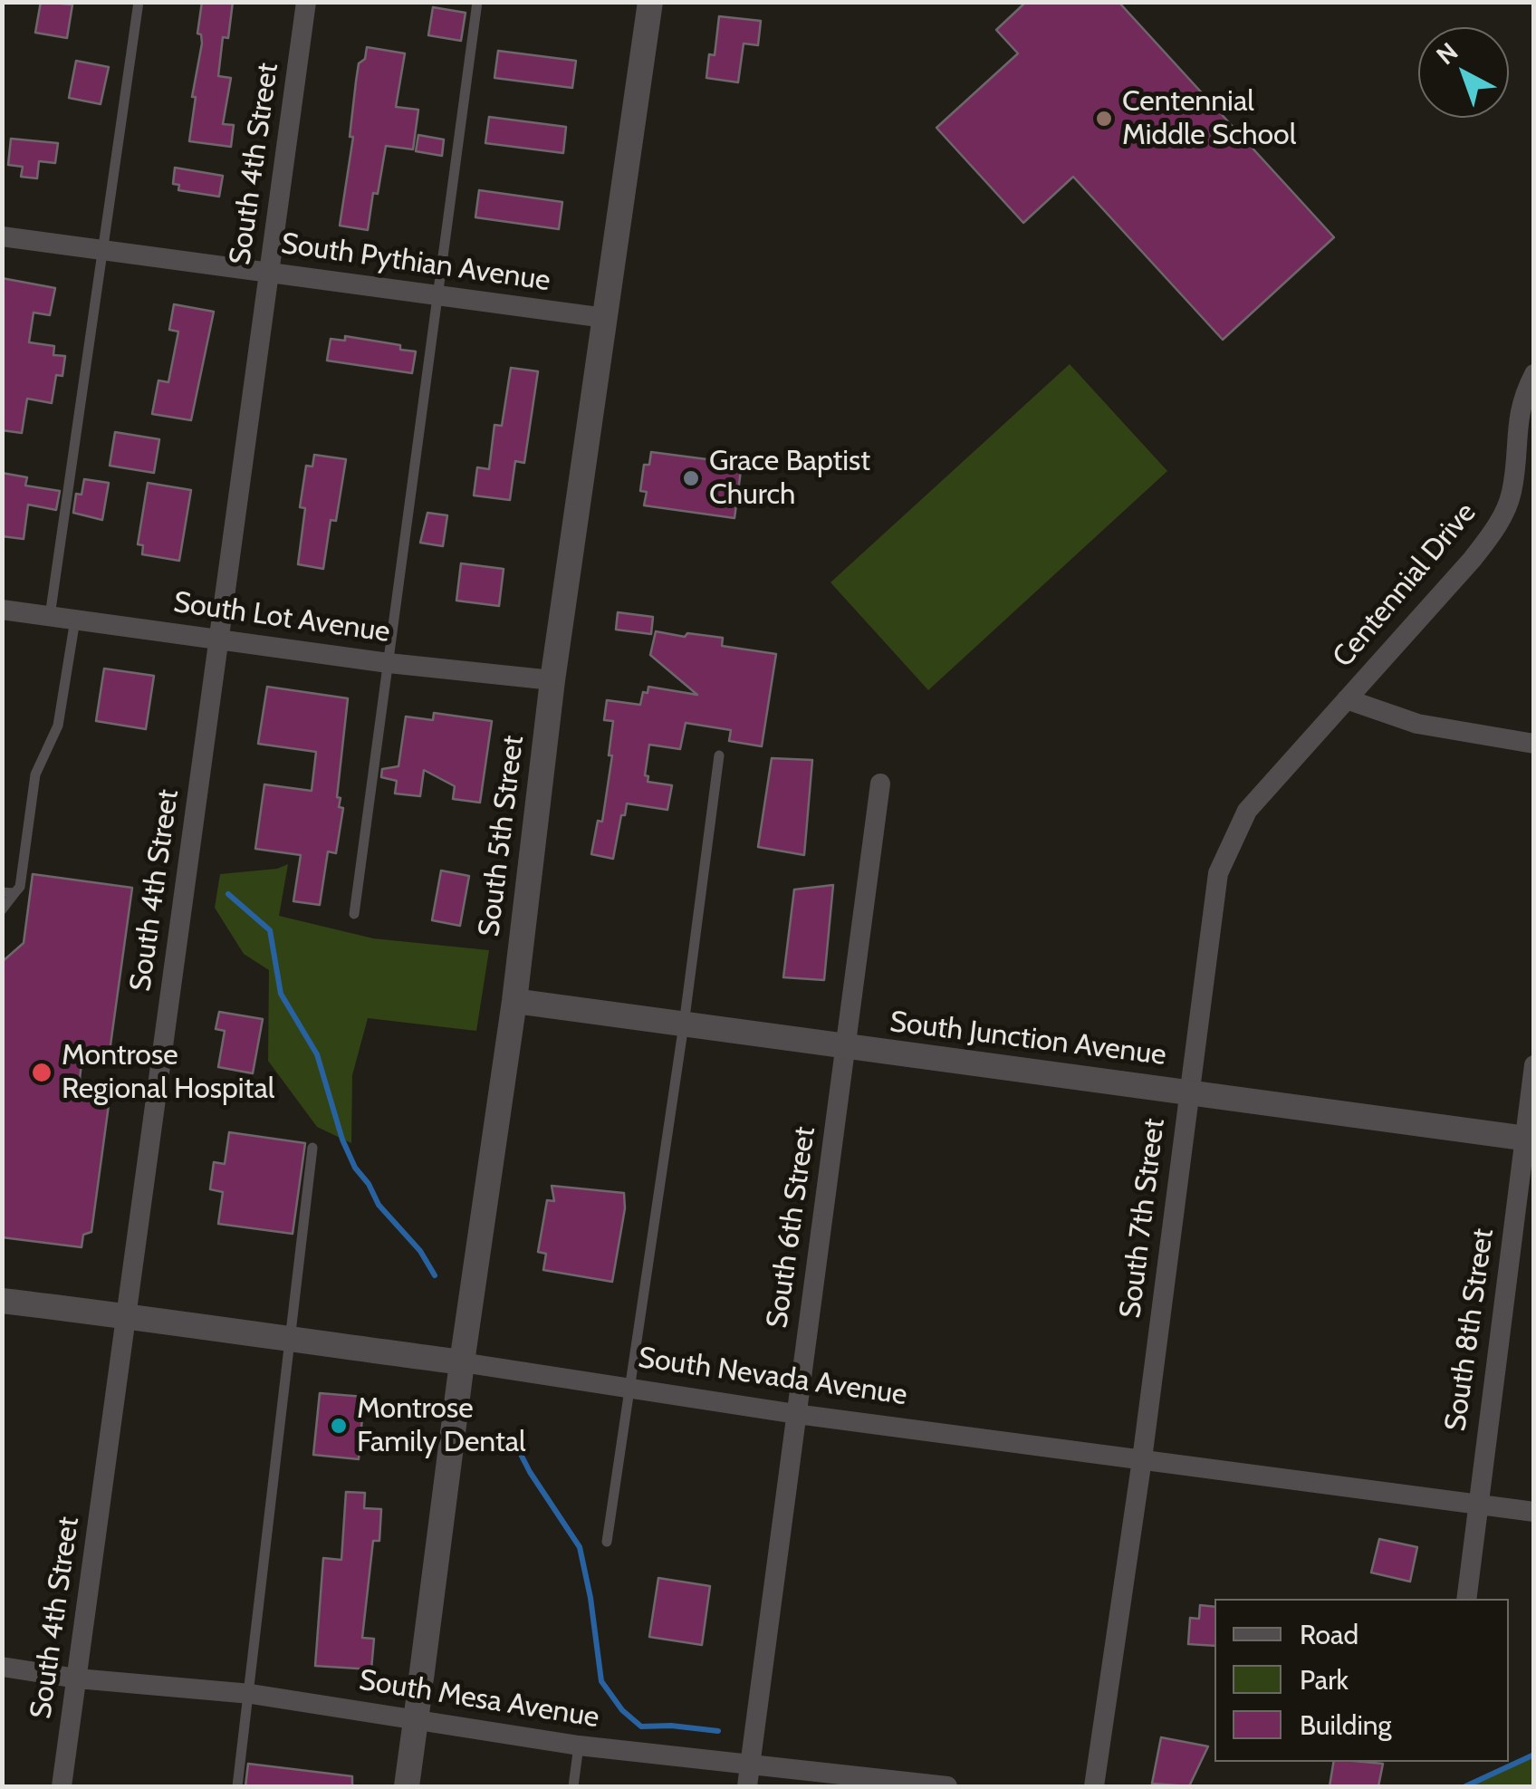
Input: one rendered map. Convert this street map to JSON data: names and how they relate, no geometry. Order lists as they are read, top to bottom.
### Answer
{
  "streets": {
    "street": [
      "South 4th Street",
      "South Pythian Avenue",
      "Centennial Drive",
      "South Lot Avenue",
      "South 5th Street",
      "South Junction Avenue",
      "South 7th Street",
      "South 6th Street",
      "South 8th Street",
      "South Nevada Avenue",
      "South Mesa Avenue"
    ]
  },
  "crossings": [
    ["South 4th Street", "South Pythian Avenue"],
    ["South 4th Street", "South Lot Avenue"],
    ["South 4th Street", "South Nevada Avenue"],
    ["South 4th Street", "South Mesa Avenue"],
    ["South Pythian Avenue", "South 5th Street"],
    ["Centennial Drive", "South 7th Street"],
    ["South Lot Avenue", "South 5th Street"],
    ["South 5th Street", "South Junction Avenue"],
    ["South 5th Street", "South Nevada Avenue"],
    ["South 5th Street", "South Mesa Avenue"],
    ["South Junction Avenue", "South 7th Street"],
    ["South Junction Avenue", "South 6th Street"],
    ["South Junction Avenue", "South 8th Street"],
    ["South 7th Street", "South Nevada Avenue"],
    ["South 6th Street", "South Nevada Avenue"],
    ["South 6th Street", "South Mesa Avenue"],
    ["South 8th Street", "South Nevada Avenue"]
  ],
  "places": [
    "Centennial Middle School",
    "Grace Baptist Church",
    "Montrose Regional Hospital",
    "Montrose Family Dental"
  ],
  "legend": ["Road", "Park", "Building"],
  "north": "top left"
}
